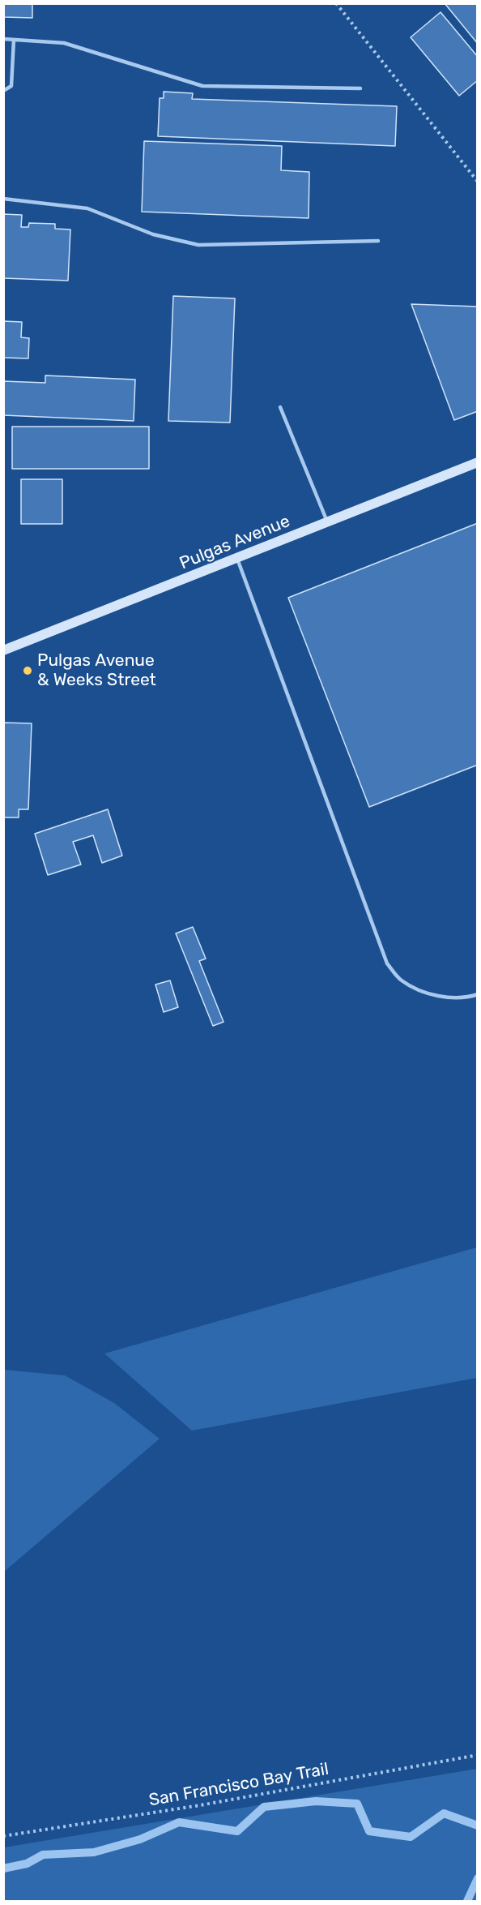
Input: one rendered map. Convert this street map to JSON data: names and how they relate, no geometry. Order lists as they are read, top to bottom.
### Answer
{
  "streets": {
    "street": ["Pulgas Avenue"],
    "path": ["San Francisco Bay Trail"]
  },
  "places": ["Pulgas Avenue & Weeks Street"]
}
